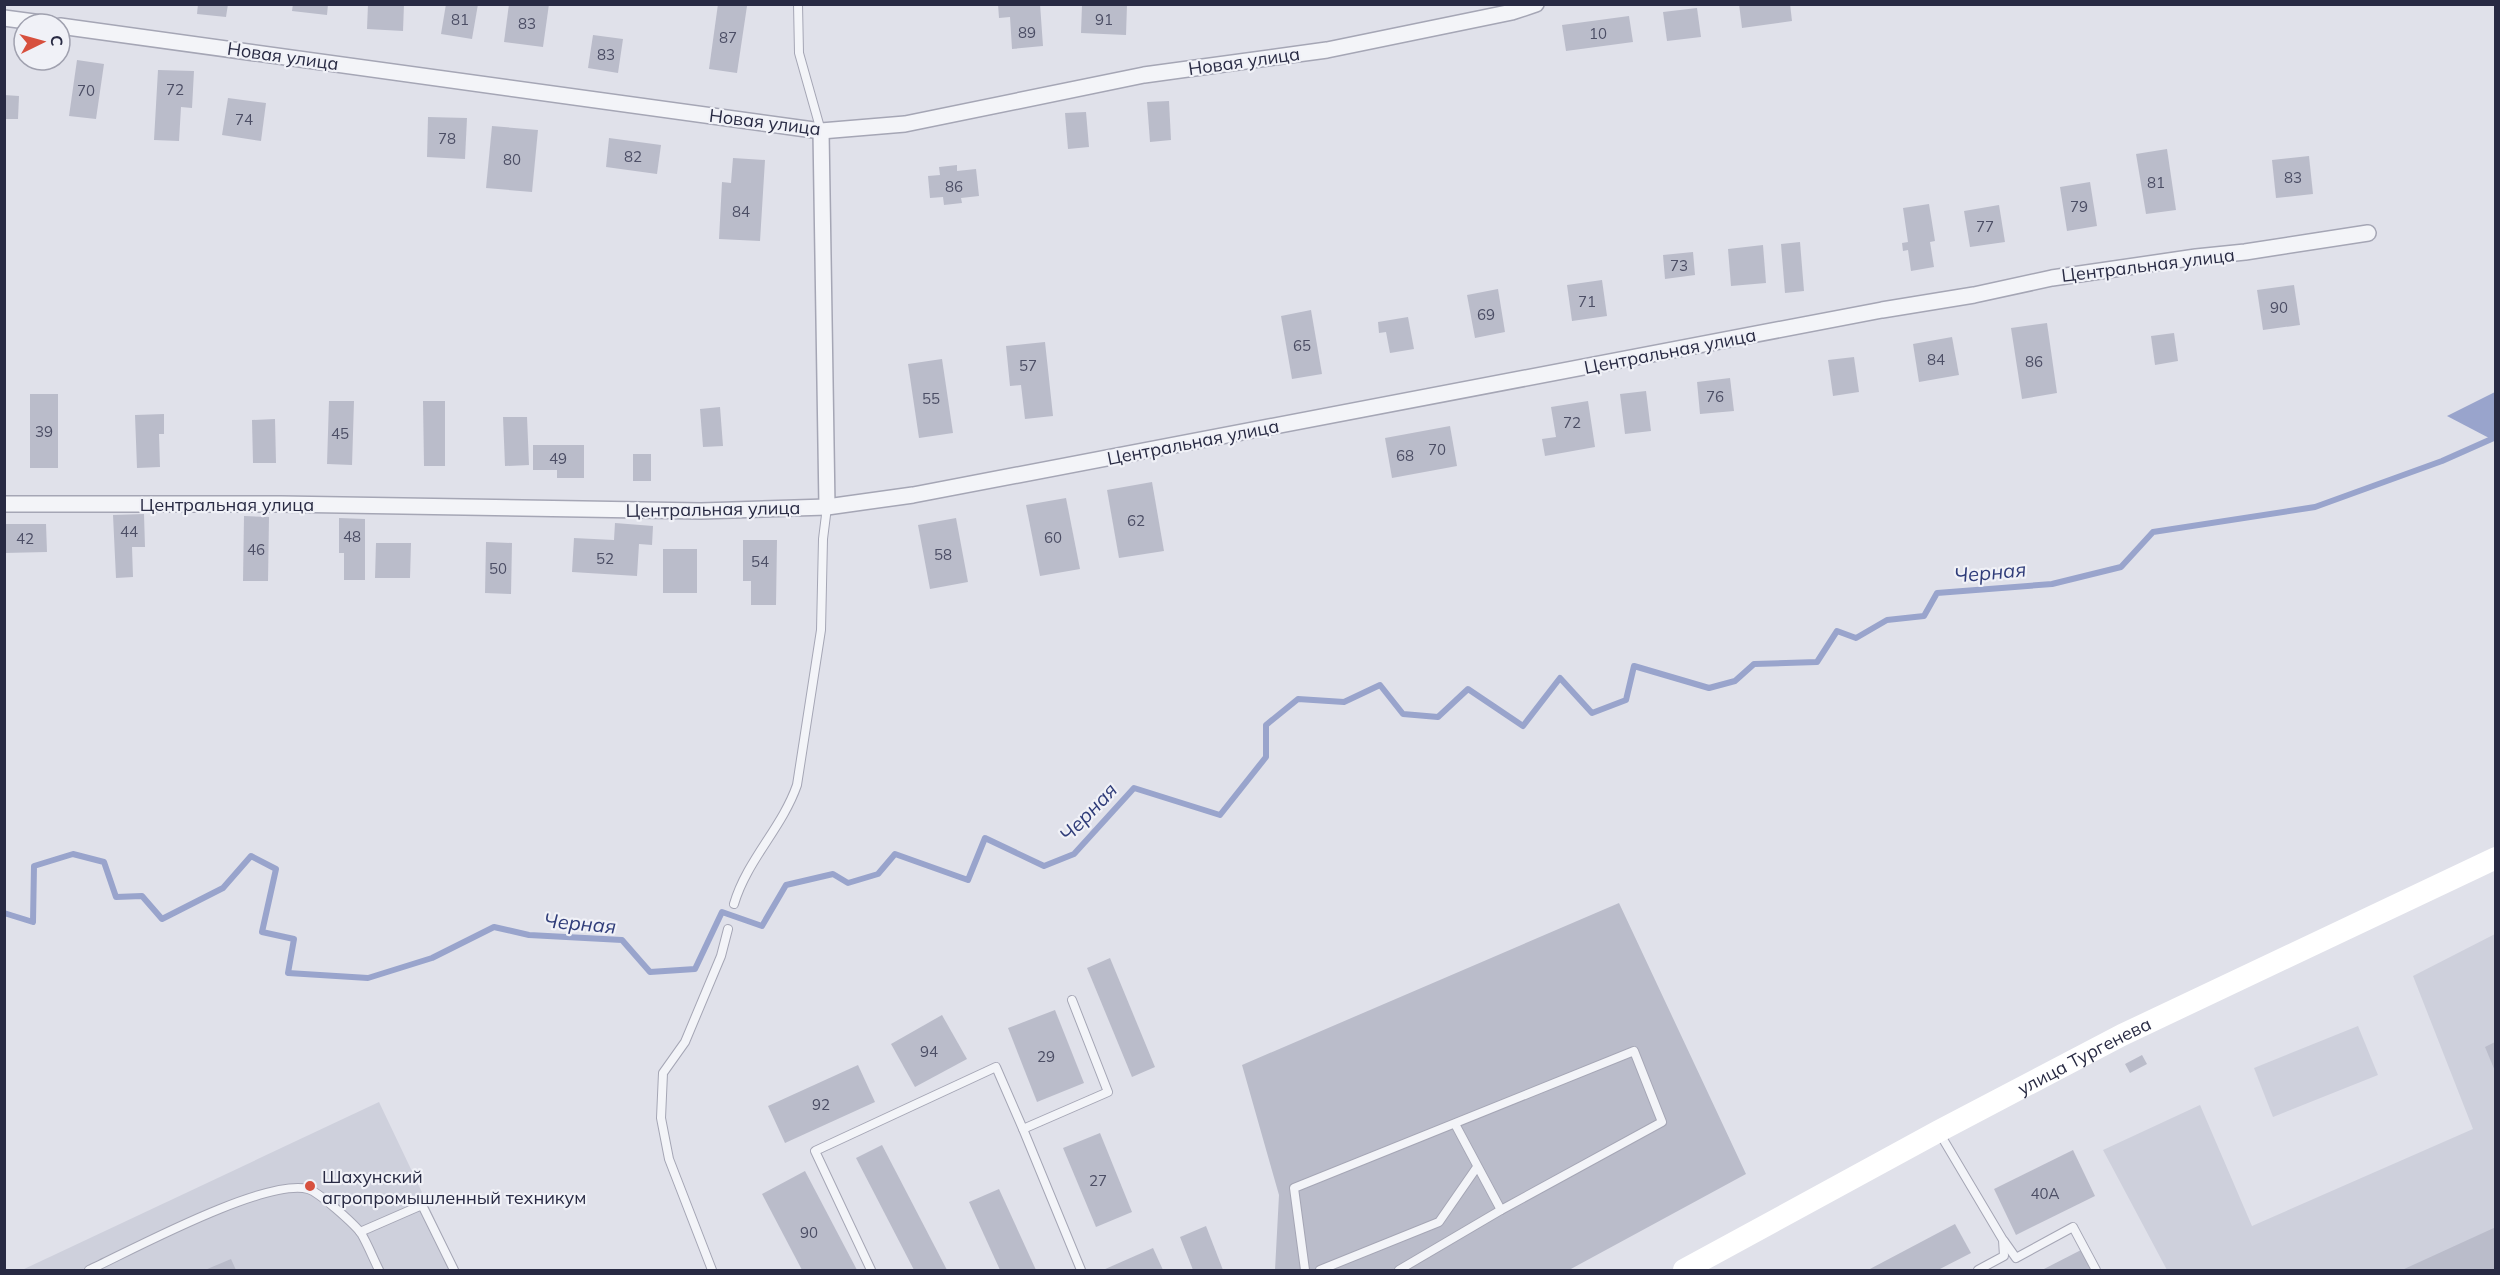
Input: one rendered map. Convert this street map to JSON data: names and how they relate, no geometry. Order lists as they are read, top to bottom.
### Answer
{
  "streets": {
    "street": ["Новая улица", "Центральная улица", "улица Тургенева"]
  },
  "water": ["Черная"],
  "places": ["Шахунский агропромышленный техникум"],
  "house_numbers": [
    "81",
    "91",
    "83",
    "89",
    "10",
    "87",
    "83",
    "72",
    "70",
    "74",
    "78",
    "82",
    "80",
    "83",
    "81",
    "86",
    "79",
    "84",
    "77",
    "73",
    "71",
    "90",
    "69",
    "65",
    "84",
    "86",
    "57",
    "76",
    "55",
    "72",
    "39",
    "45",
    "70",
    "68",
    "49",
    "62",
    "44",
    "48",
    "60",
    "42",
    "46",
    "58",
    "52",
    "54",
    "50",
    "94",
    "29",
    "92",
    "27",
    "40А",
    "90"
  ],
  "north": "right"
}
